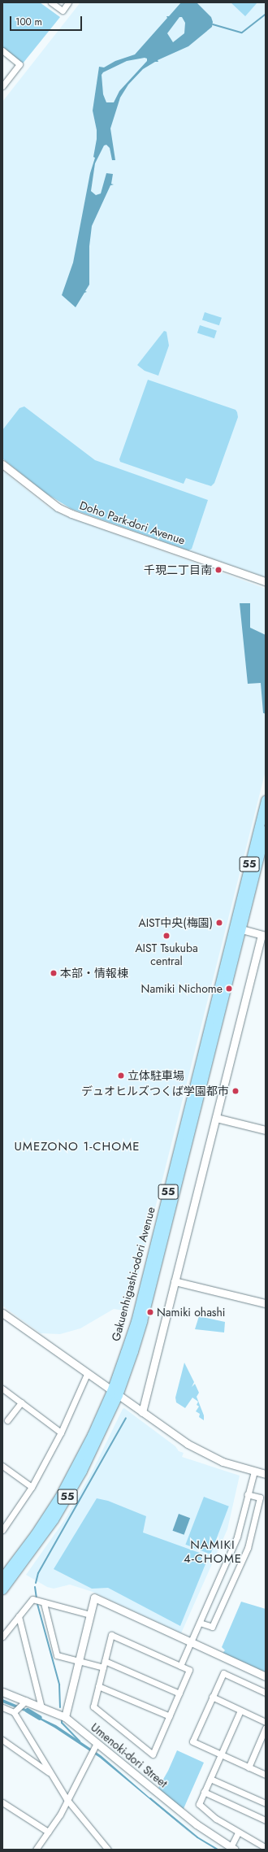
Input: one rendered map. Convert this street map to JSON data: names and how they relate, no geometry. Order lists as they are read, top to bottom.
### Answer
{
  "streets": {
    "main road": ["55", "Gakuenhigashi-odori Avenue"],
    "street": ["Doho Park-dori Avenue", "Umenoki-dori Street"]
  },
  "districts": ["UMEZONO 1-CHOME", "NAMIKI 4-CHOME"],
  "places": [
    "千現二丁目南",
    "AIST中央(梅園)",
    "AIST Tsukuba central",
    "本部・情報棟",
    "Namiki Nichome",
    "立体駐車場",
    "デュオヒルズつくば学園都市",
    "Namiki ohashi"
  ],
  "scale_bar": "100 m"
}
